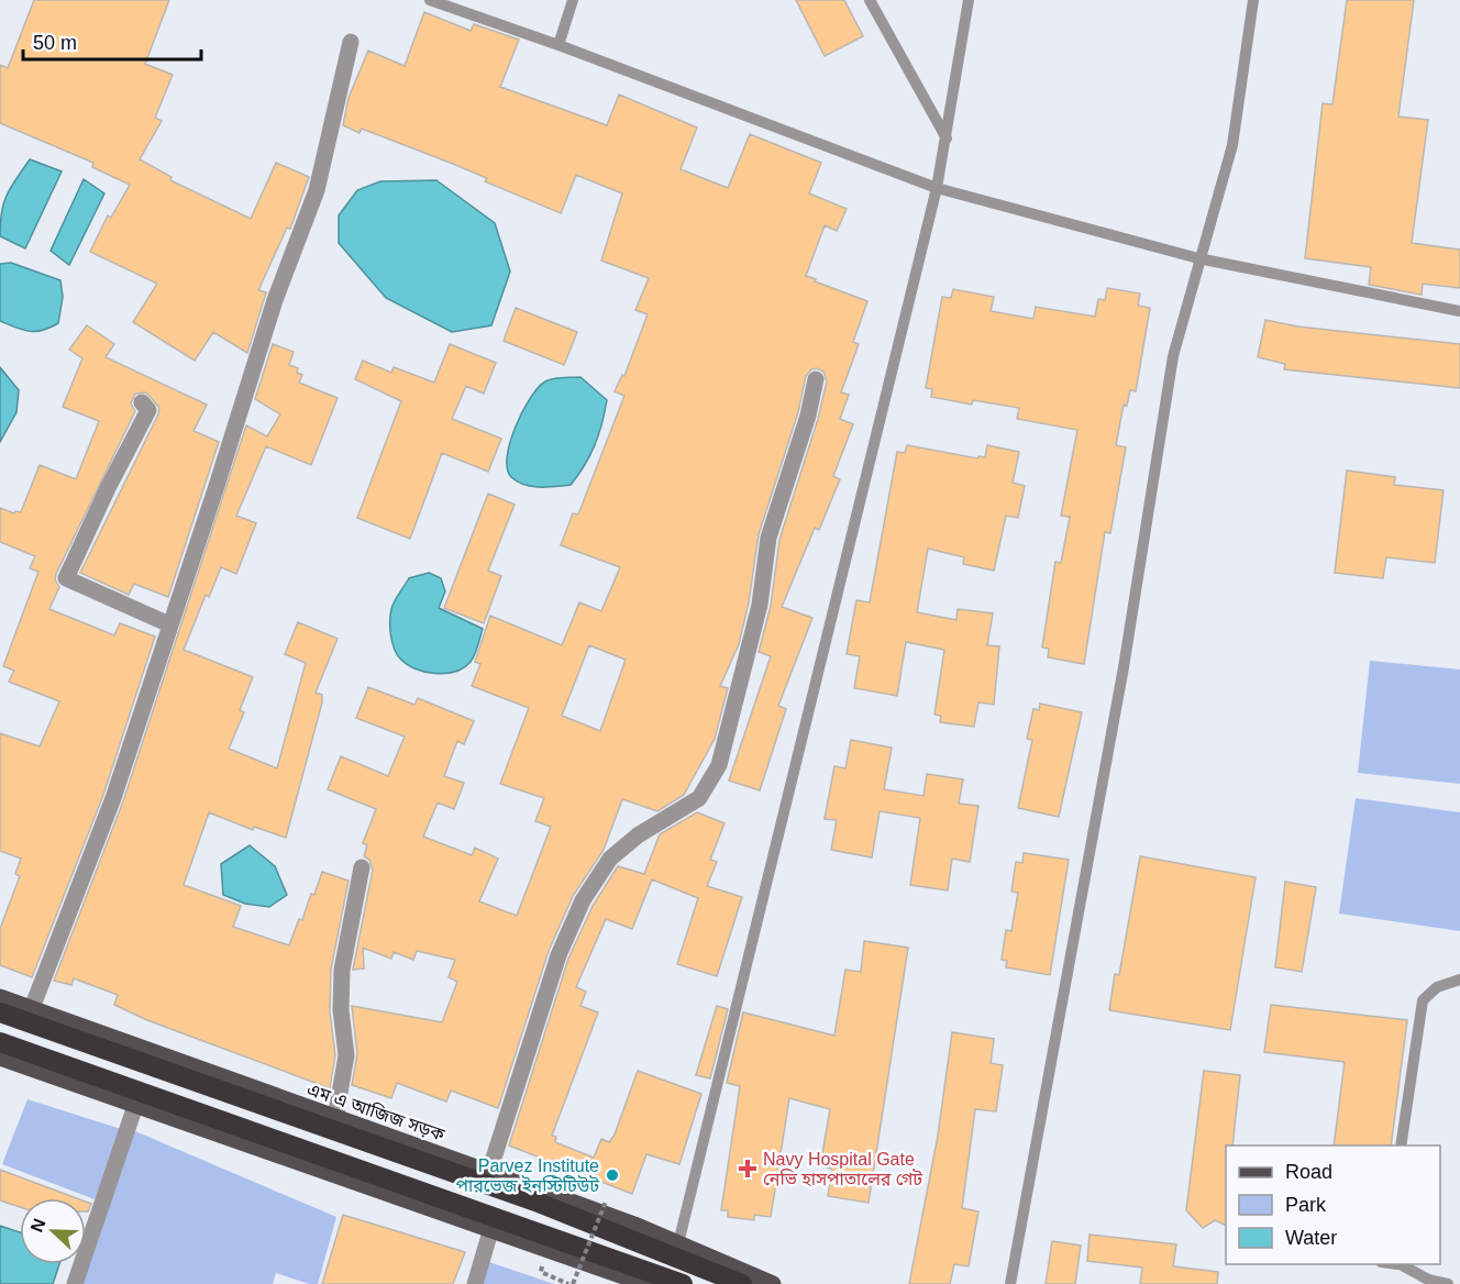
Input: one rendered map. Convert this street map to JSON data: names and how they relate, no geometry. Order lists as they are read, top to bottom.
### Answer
{
  "streets": {
    "main road": ["এম এ আজিজ সড়ক"]
  },
  "places": {
    "health": ["Navy Hospital Gate নেভি হাসপাতালের গেট"],
    "other": ["Parvez Institute পারভেজ ইনস্টিটিউট"]
  },
  "legend": ["Road", "Park", "Water"],
  "scale_bar": "50 m",
  "north": "left"
}
